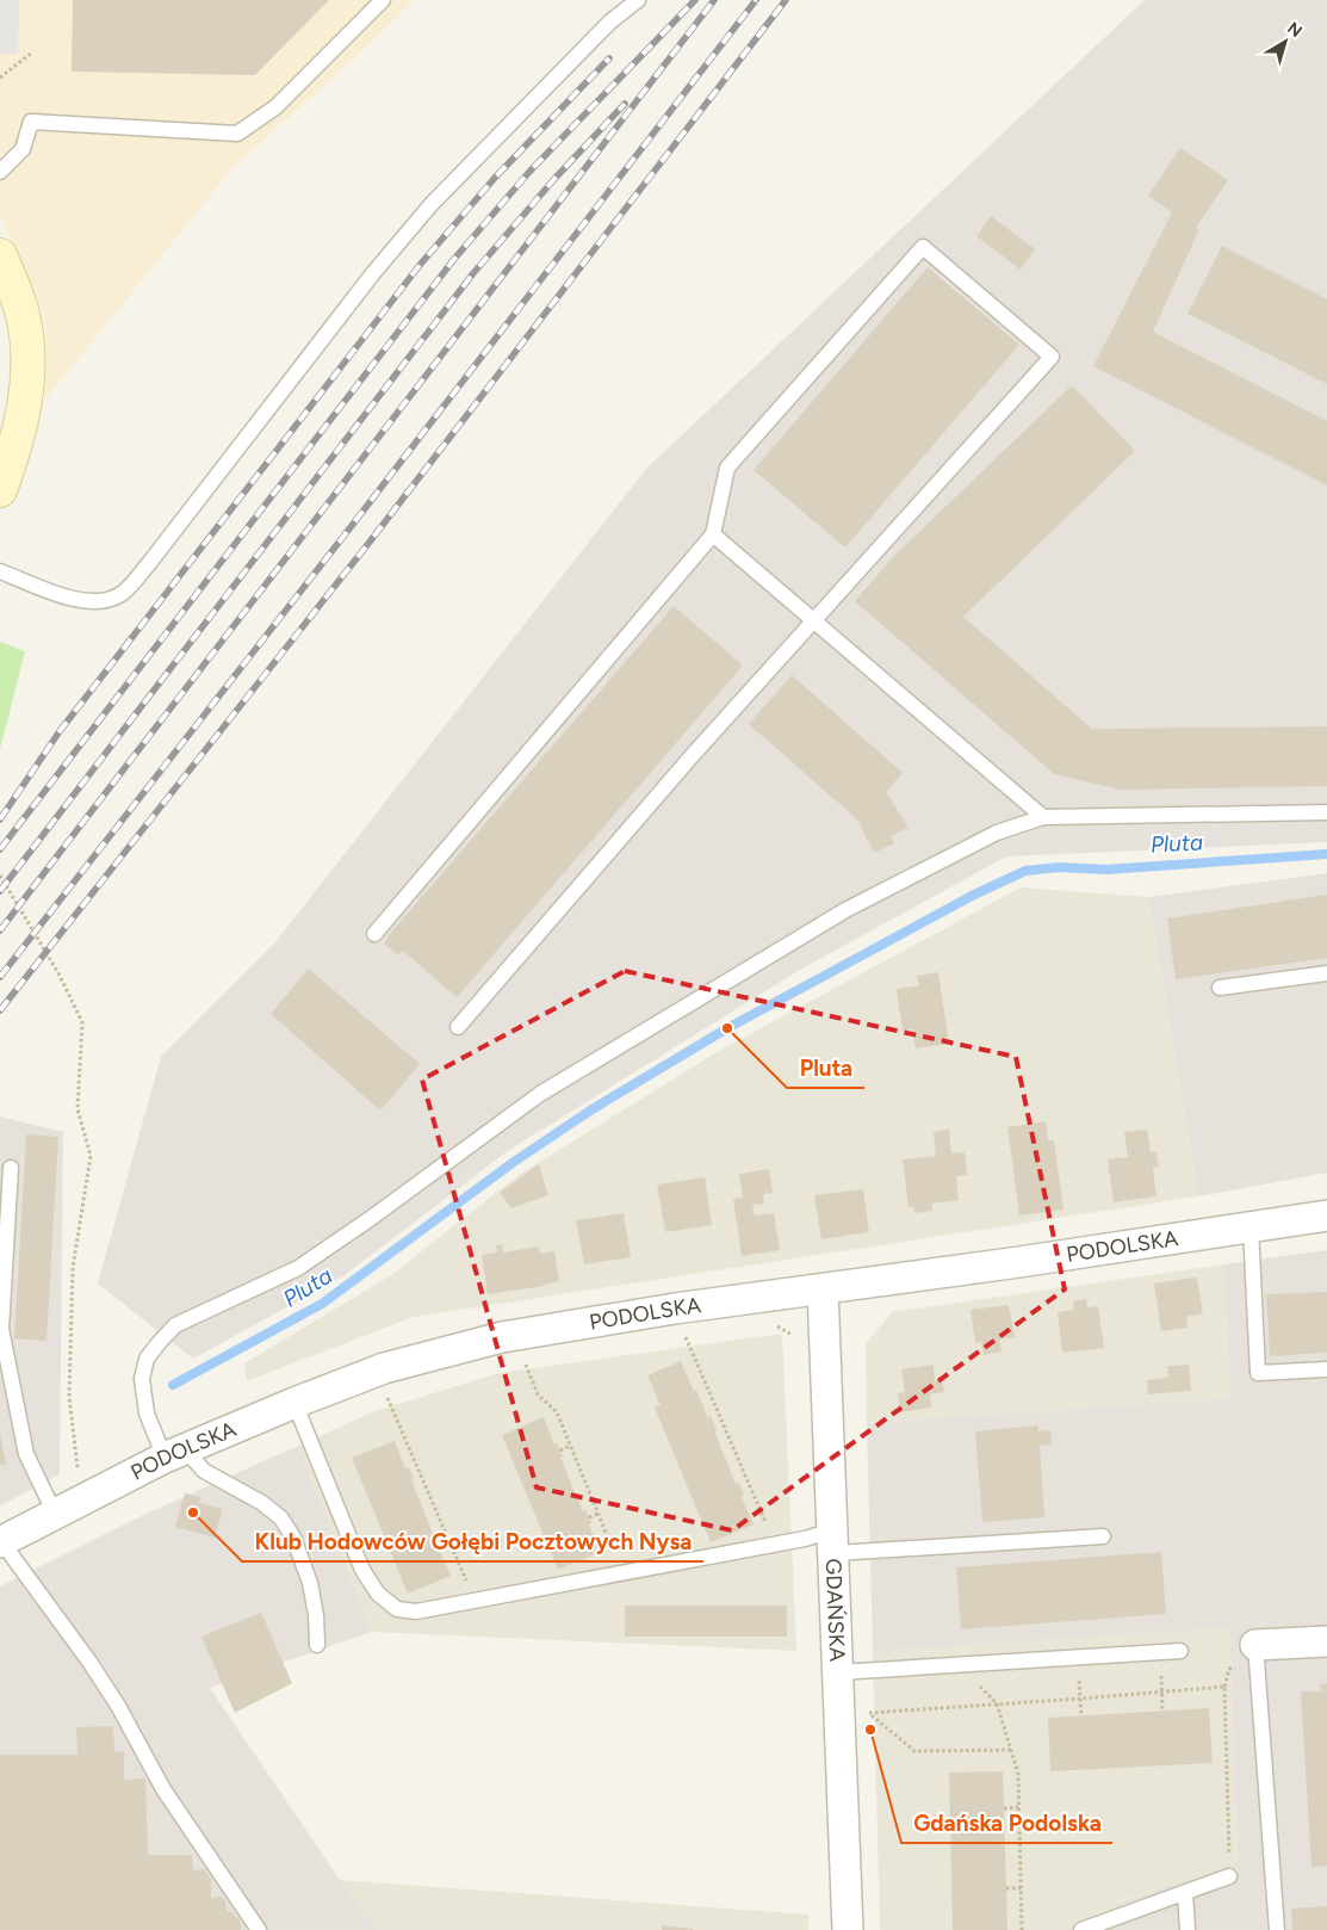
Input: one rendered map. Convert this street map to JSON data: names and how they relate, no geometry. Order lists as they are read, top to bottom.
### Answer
{
  "streets": {
    "street": ["PODOLSKA", "GDAŃSKA"]
  },
  "crossings": [
    ["PODOLSKA", "GDAŃSKA"]
  ],
  "water": ["Pluta"],
  "places": ["Pluta", "Klub Hodowców Gołębi Pocztowych Nysa", "Gdańska Podolska"],
  "north": "top right"
}
